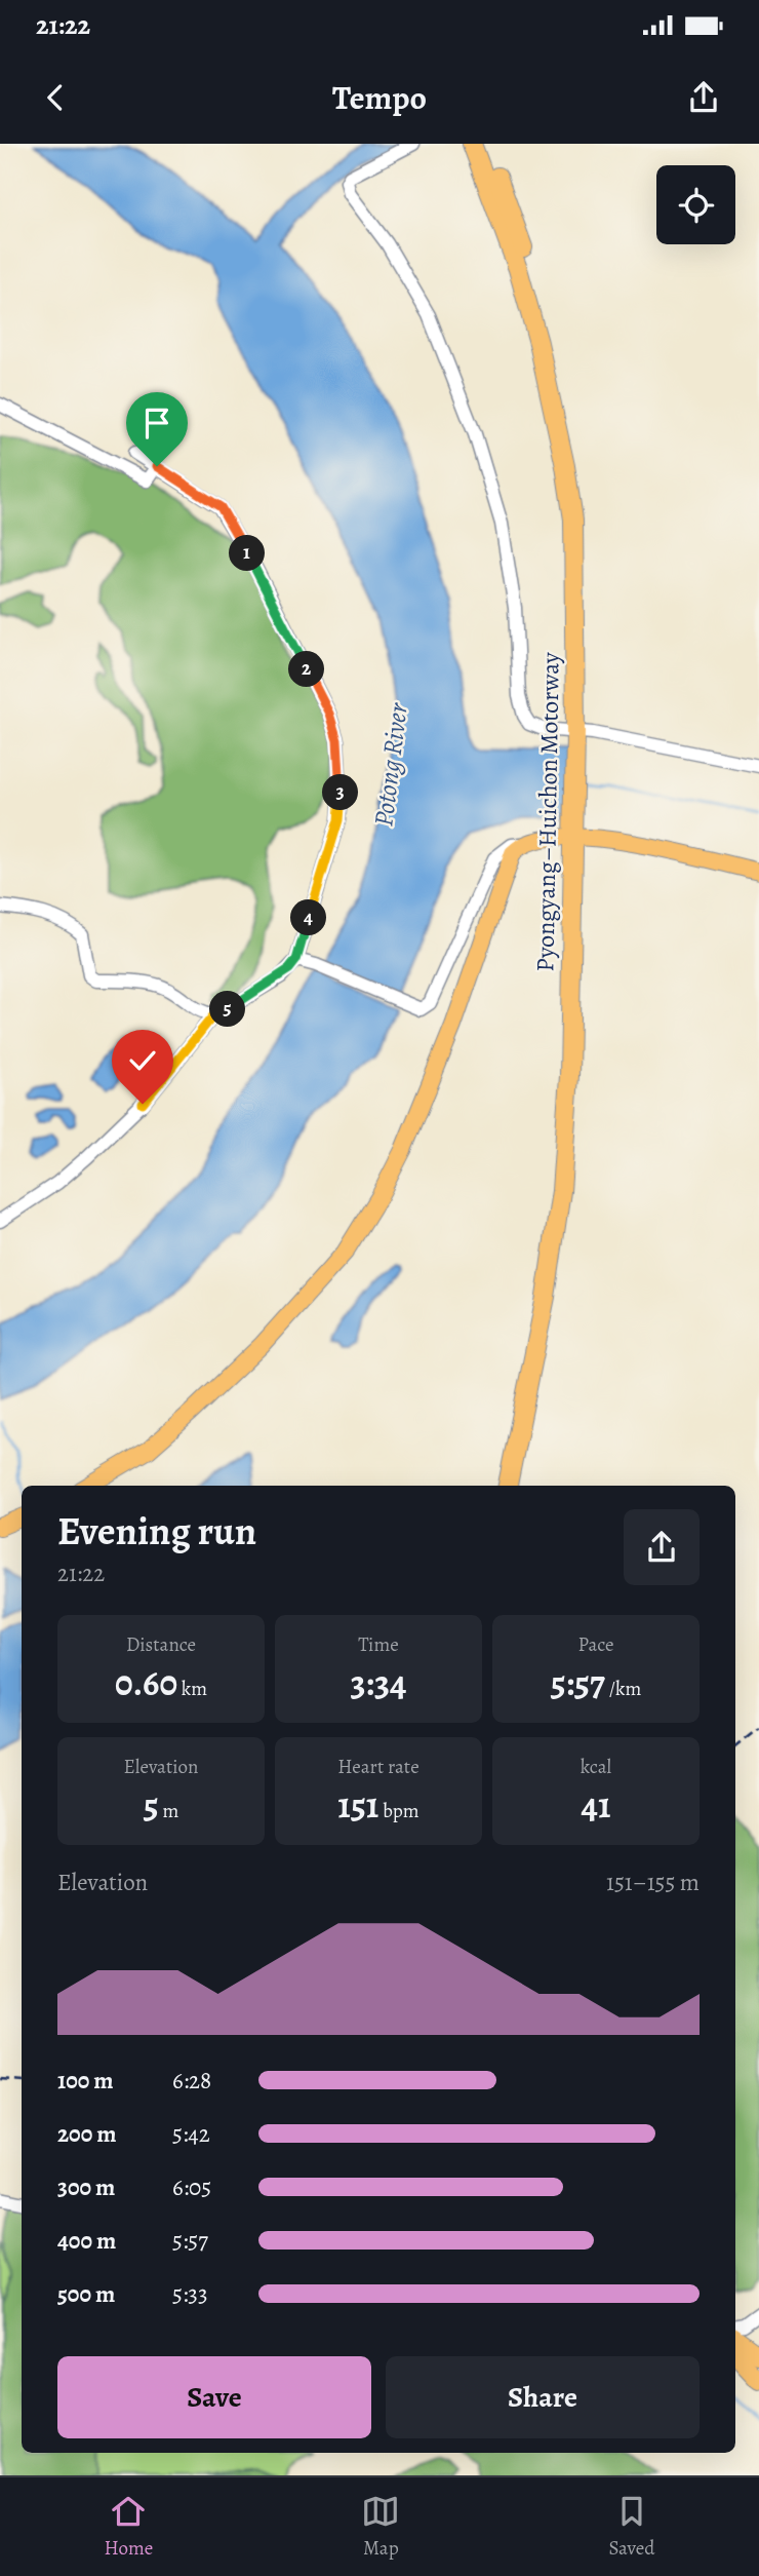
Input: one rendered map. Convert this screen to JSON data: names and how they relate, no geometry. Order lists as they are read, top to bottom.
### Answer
{
  "streets": {
    "highway": ["Pyongyang–Huichon Motorway"]
  },
  "water": ["Potong River"],
  "page": {
    "status": "21:22",
    "header": "Tempo",
    "pins": [
      "1",
      "2",
      "3",
      "4",
      "5"
    ],
    "heading": ["Evening run", "21:22"],
    "stats": [
      ["Distance", "0.60 km"],
      ["Time", "3:34"],
      ["Pace", "5:57 /km"],
      ["Elevation", "5 m"],
      ["Heart rate", "151 bpm"],
      ["kcal", "41"]
    ],
    "chart": ["Elevation", "151–155 m"],
    "list": [
      {
        "name": "100 m",
        "note": "6:28"
      },
      {
        "name": "200 m",
        "note": "5:42"
      },
      {
        "name": "300 m",
        "note": "6:05"
      },
      {
        "name": "400 m",
        "note": "5:57"
      },
      {
        "name": "500 m",
        "note": "5:33"
      }
    ],
    "buttons": ["Save", "Share"],
    "tabs": ["Home", "Map", "Saved"]
  }
}
